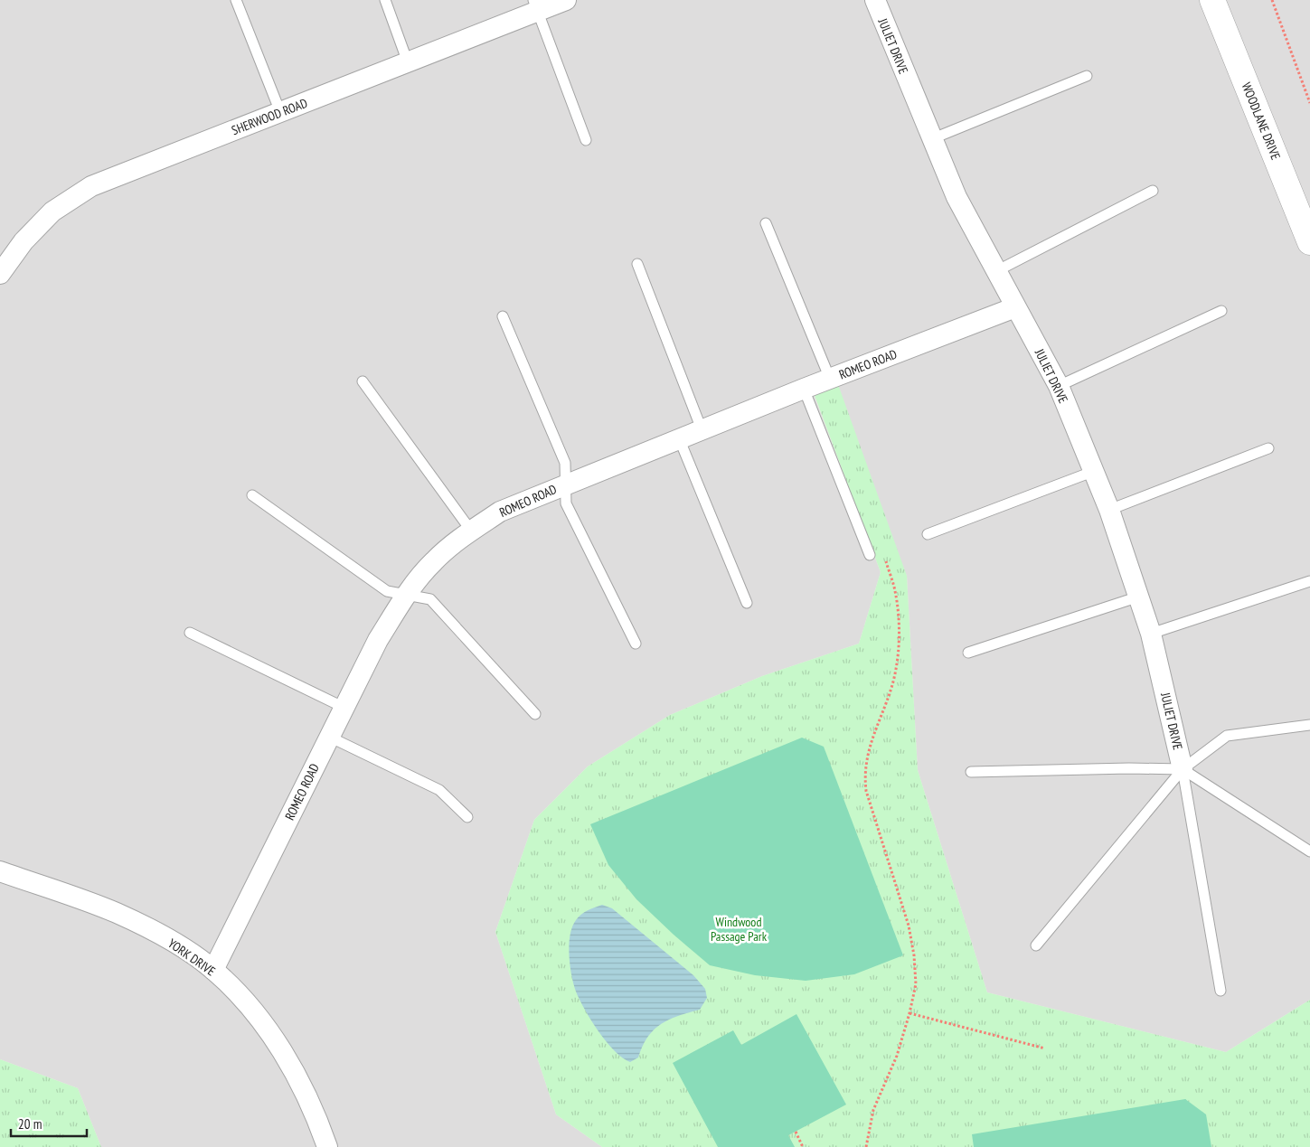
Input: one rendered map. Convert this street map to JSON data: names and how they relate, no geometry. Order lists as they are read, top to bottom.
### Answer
{
  "streets": {
    "street": [
      "JULIET DRIVE",
      "SHERWOOD ROAD",
      "WOODLANE DRIVE",
      "ROMEO ROAD",
      "YORK DRIVE"
    ]
  },
  "crossings": [
    ["JULIET DRIVE", "ROMEO ROAD"],
    ["ROMEO ROAD", "YORK DRIVE"]
  ],
  "parks": ["Windwood Passage Park"],
  "scale_bar": "20 m"
}
